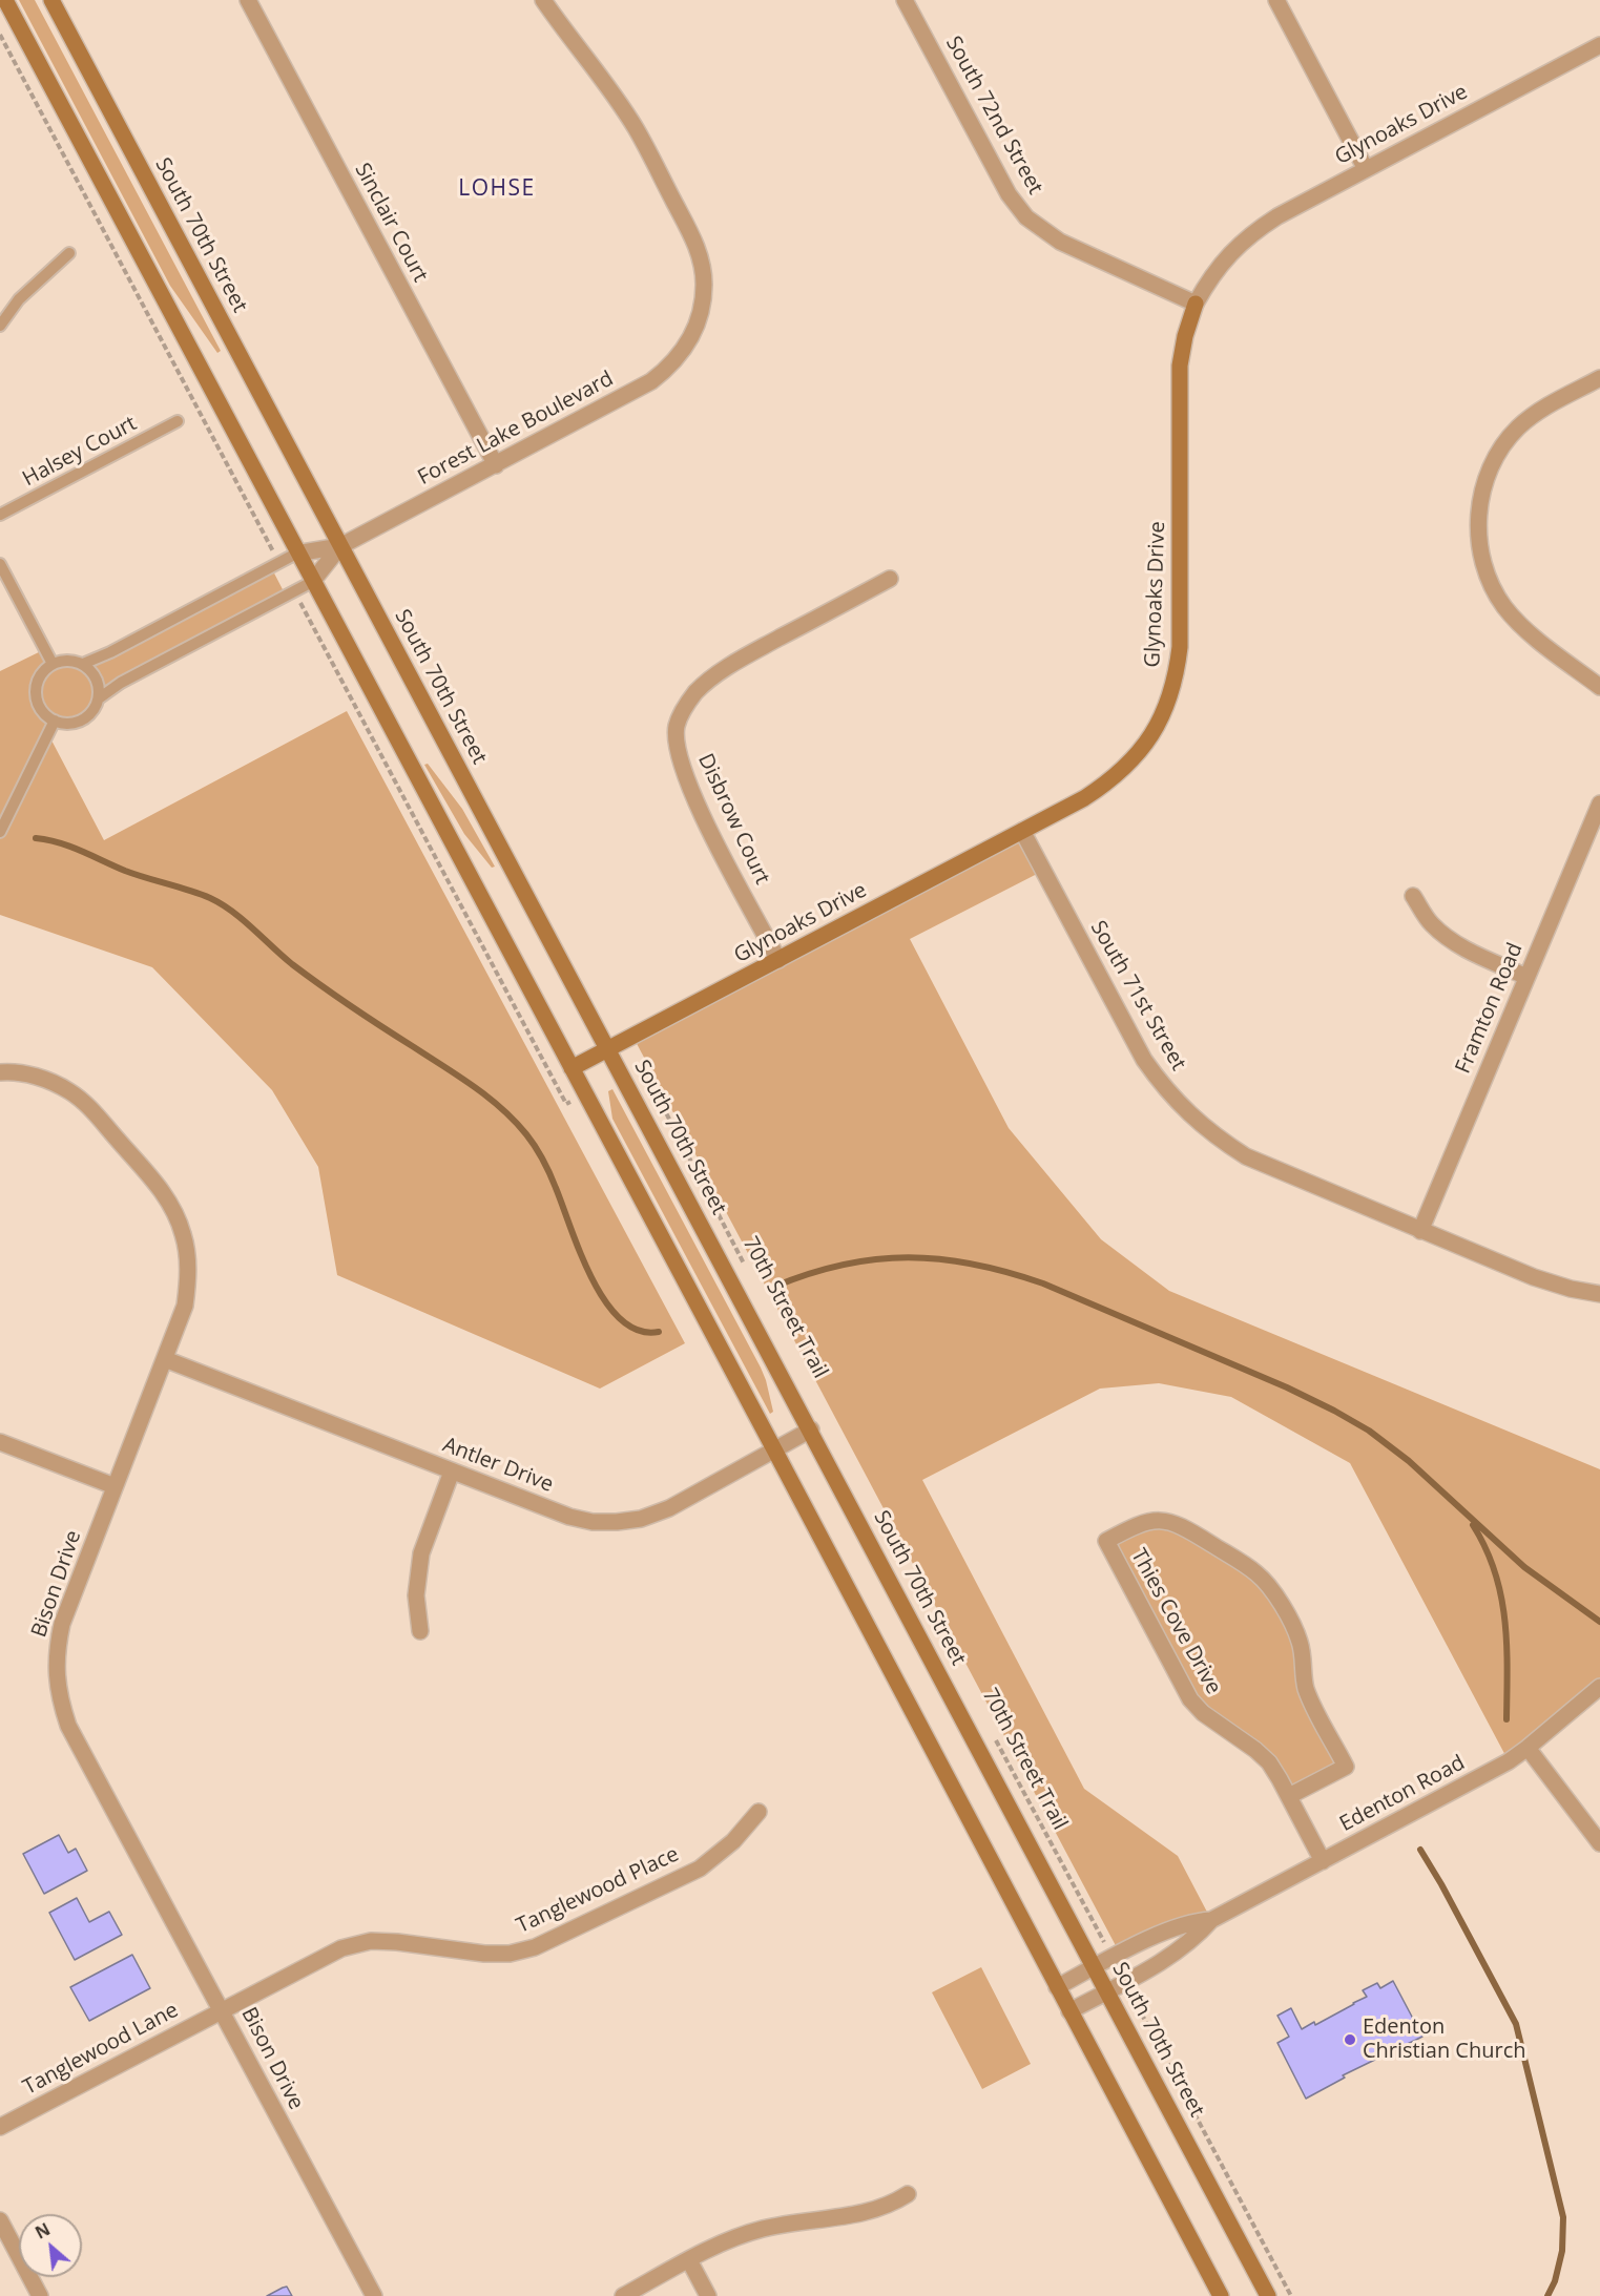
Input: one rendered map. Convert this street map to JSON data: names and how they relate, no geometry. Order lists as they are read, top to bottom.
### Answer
{
  "streets": {
    "main road": ["Glynoaks Drive", "South 70th Street"],
    "street": [
      "South 72nd Street",
      "Sinclair Court",
      "Forest Lake Boulevard",
      "Disbrow Court",
      "South 71st Street",
      "Framton Road",
      "Antler Drive",
      "Bison Drive",
      "Thies Cove Drive",
      "Edenton Road",
      "Tanglewood Place",
      "Tanglewood Lane"
    ],
    "lane": ["Halsey Court"],
    "path": ["70th Street Trail"]
  },
  "crossings": [
    ["South 72nd Street", "Glynoaks Drive"],
    ["Glynoaks Drive", "South 70th Street"],
    ["Glynoaks Drive", "Disbrow Court"],
    ["Glynoaks Drive", "South 71st Street"],
    ["Sinclair Court", "Forest Lake Boulevard"],
    ["South 70th Street", "Forest Lake Boulevard"],
    ["South 70th Street", "Antler Drive"],
    ["South 70th Street", "Edenton Road"],
    ["South 71st Street", "Framton Road"],
    ["70th Street Trail", "Edenton Road"],
    ["Antler Drive", "Bison Drive"],
    ["Bison Drive", "Tanglewood Place"],
    ["Bison Drive", "Tanglewood Lane"],
    ["Thies Cove Drive", "Edenton Road"],
    ["Tanglewood Place", "Tanglewood Lane"]
  ],
  "districts": ["LOHSE"],
  "places": ["Edenton Christian Church"],
  "north": "top left"
}
